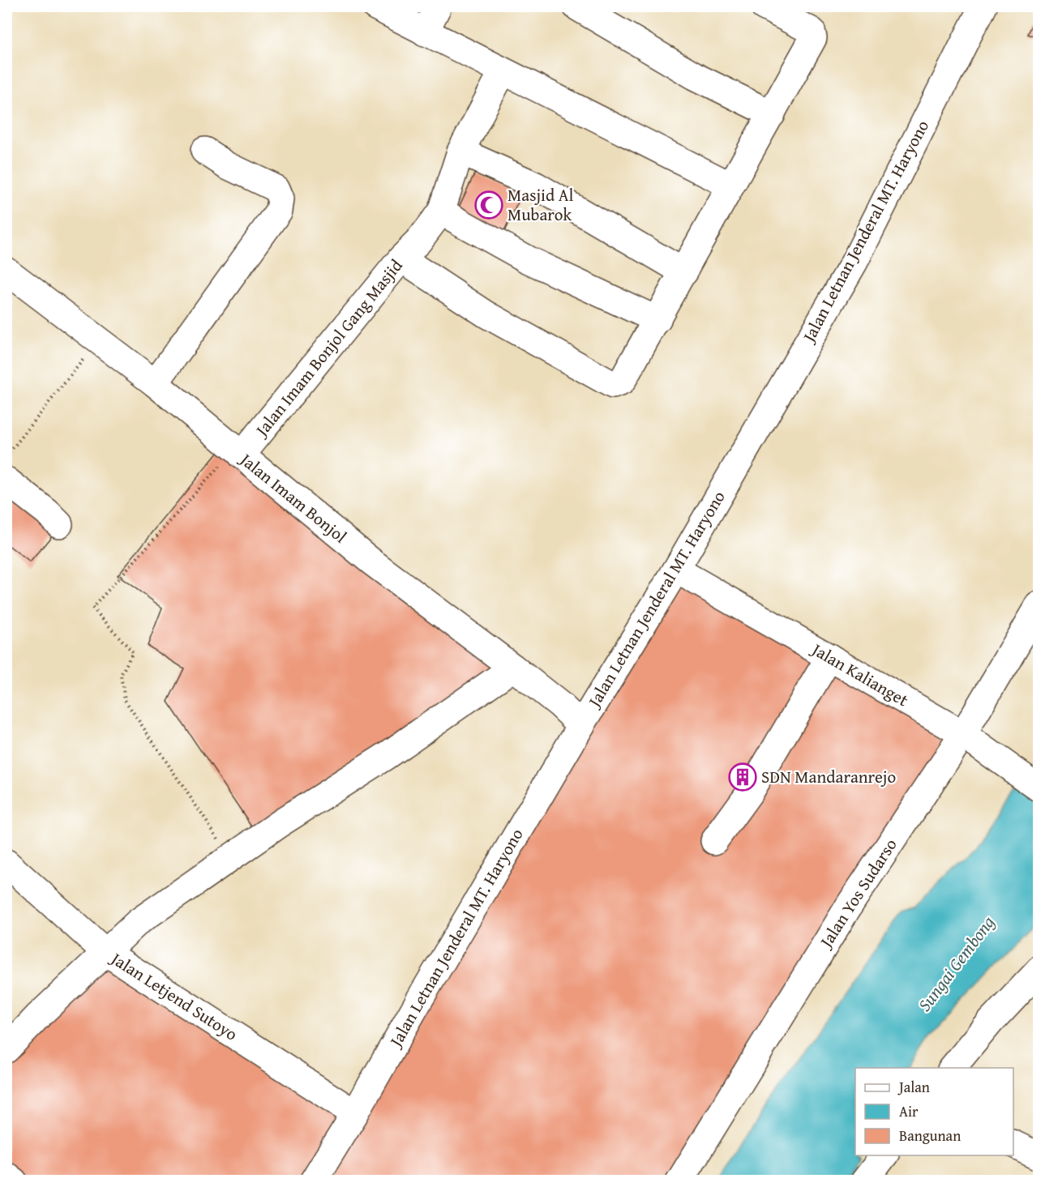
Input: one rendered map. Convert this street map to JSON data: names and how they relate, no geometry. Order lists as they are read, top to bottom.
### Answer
{
  "streets": {
    "street": [
      "Jalan Letnan Jenderal MT. Haryono",
      "Jalan Imam Bonjol Gang Masjid",
      "Jalan Imam Bonjol",
      "Jalan Kalianget",
      "Jalan Yos Sudarso",
      "Jalan Letjend Sutoyo"
    ]
  },
  "crossings": [
    ["Jalan Letnan Jenderal MT. Haryono", "Jalan Imam Bonjol"],
    ["Jalan Letnan Jenderal MT. Haryono", "Jalan Kalianget"],
    ["Jalan Letnan Jenderal MT. Haryono", "Jalan Letjend Sutoyo"],
    ["Jalan Imam Bonjol Gang Masjid", "Jalan Imam Bonjol"],
    ["Jalan Kalianget", "Jalan Yos Sudarso"]
  ],
  "water": ["Sungai Gembong"],
  "places": {
    "mosque": ["Masjid Al Mubarok"],
    "building": ["SDN Mandaranrejo"]
  },
  "legend": ["Jalan", "Air", "Bangunan"]
}
